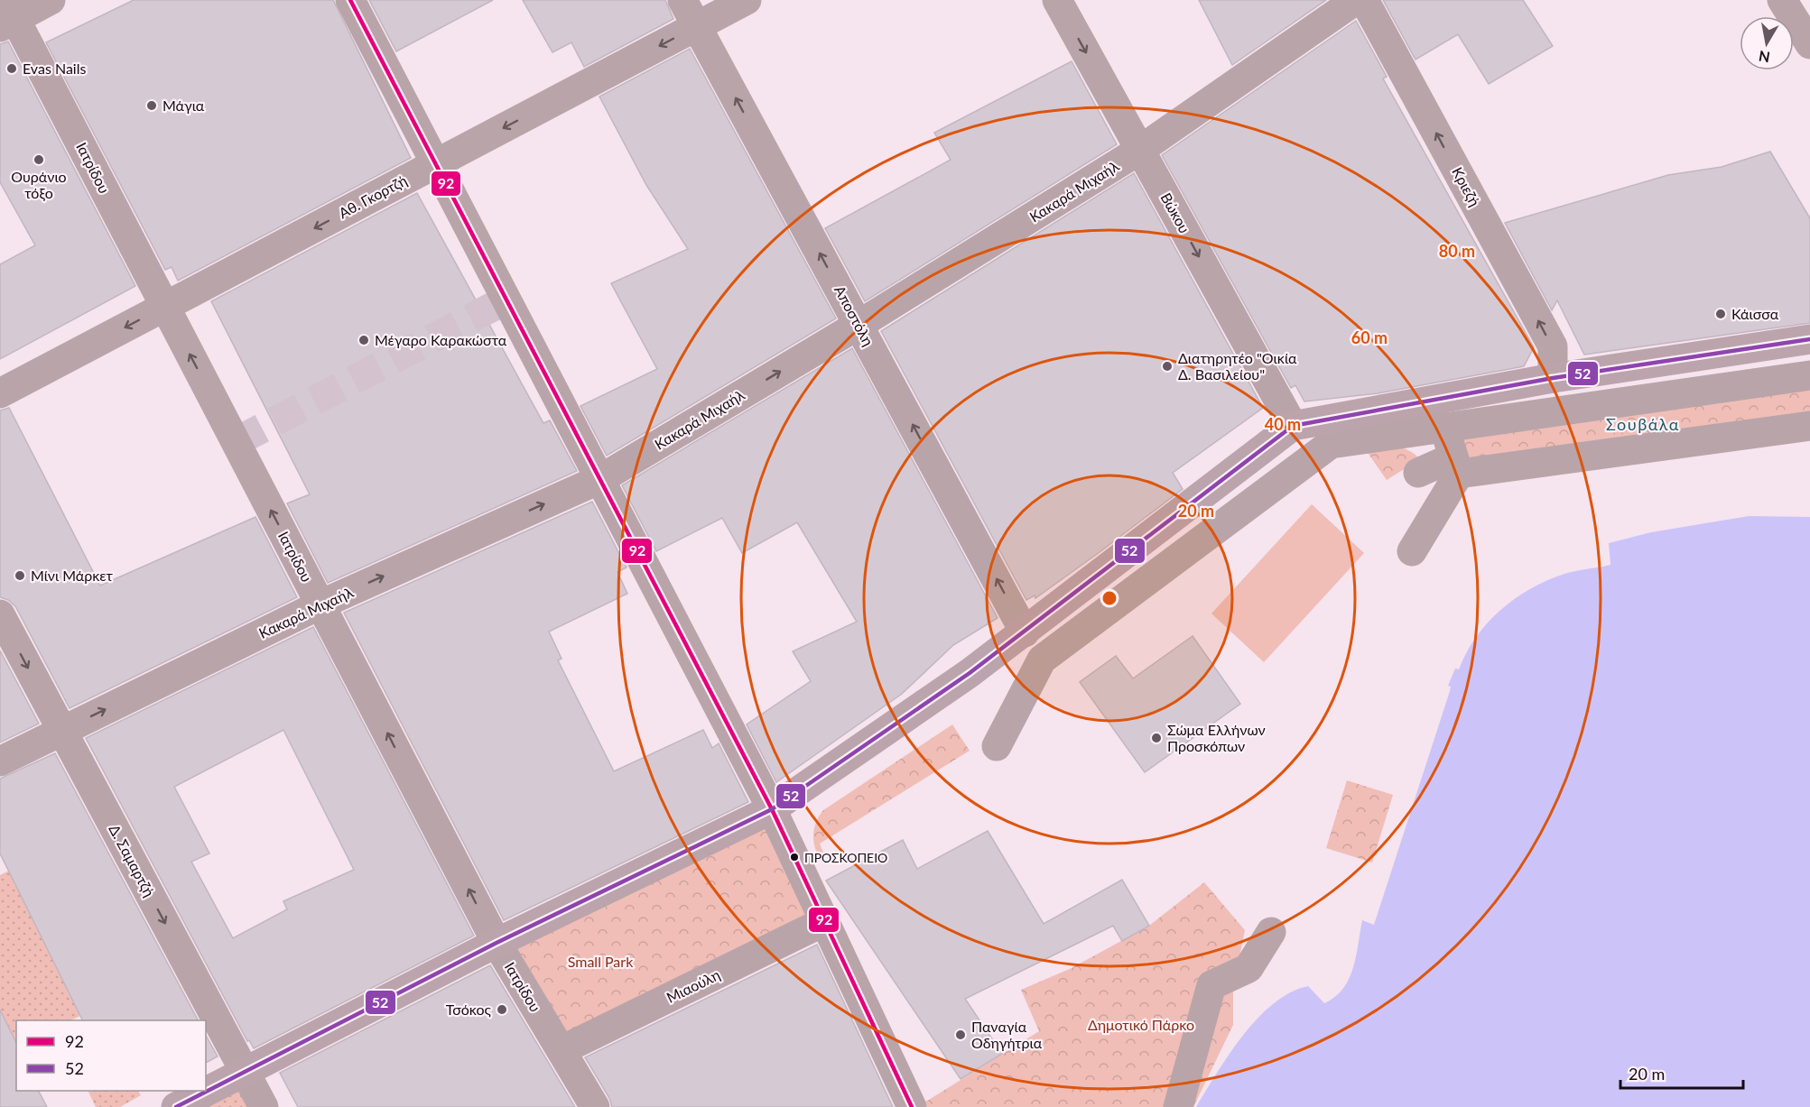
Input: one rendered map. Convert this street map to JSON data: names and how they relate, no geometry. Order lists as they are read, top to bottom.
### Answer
{
  "streets": {
    "street": [
      "Ιατρίδου",
      "Κριεζή",
      "Κακαρά Μιχαήλ",
      "Αθ. Γκορτζή",
      "Βώκου",
      "Αποστόλη",
      "Δ. Σαμαρτζή",
      "Μιαούλη"
    ]
  },
  "crossings": [
    ["Ιατρίδου", "Κακαρά Μιχαήλ"],
    ["Ιατρίδου", "Αθ. Γκορτζή"],
    ["Ιατρίδου", "Μιαούλη"],
    ["Κακαρά Μιχαήλ", "Βώκου"],
    ["Κακαρά Μιχαήλ", "Αποστόλη"],
    ["Κακαρά Μιχαήλ", "Δ. Σαμαρτζή"],
    ["Αθ. Γκορτζή", "Αποστόλη"]
  ],
  "one_way": [
    "Ιατρίδου",
    "Κριεζή",
    "Κακαρά Μιχαήλ",
    "Αθ. Γκορτζή",
    "Βώκου",
    "Αποστόλη",
    "Δ. Σαμαρτζή"
  ],
  "districts": ["Σουβάλα"],
  "parks": ["Small Park", "Δημοτικό Πάρκο"],
  "places": [
    "Evas Nails",
    "Μάγια",
    "Ουράνιο τόξο",
    "Κάισσα",
    "Μέγαρο Καρακώστα",
    "Διατηρητέο \"Οικία Δ. Βασιλείου\"",
    "Μίνι Μάρκετ",
    "Σώμα Ελλήνων Προσκόπων",
    "ΠΡΟΣΚΟΠΕΙΟ",
    "Τσόκος",
    "Παναγία Οδηγήτρια"
  ],
  "lines": ["transit line 92", "transit line 52"],
  "legend": ["92", "52"],
  "scale_bar": "20 m",
  "north": "bottom",
  "rings": [
    "80 m",
    "60 m",
    "40 m",
    "20 m"
  ]
}
